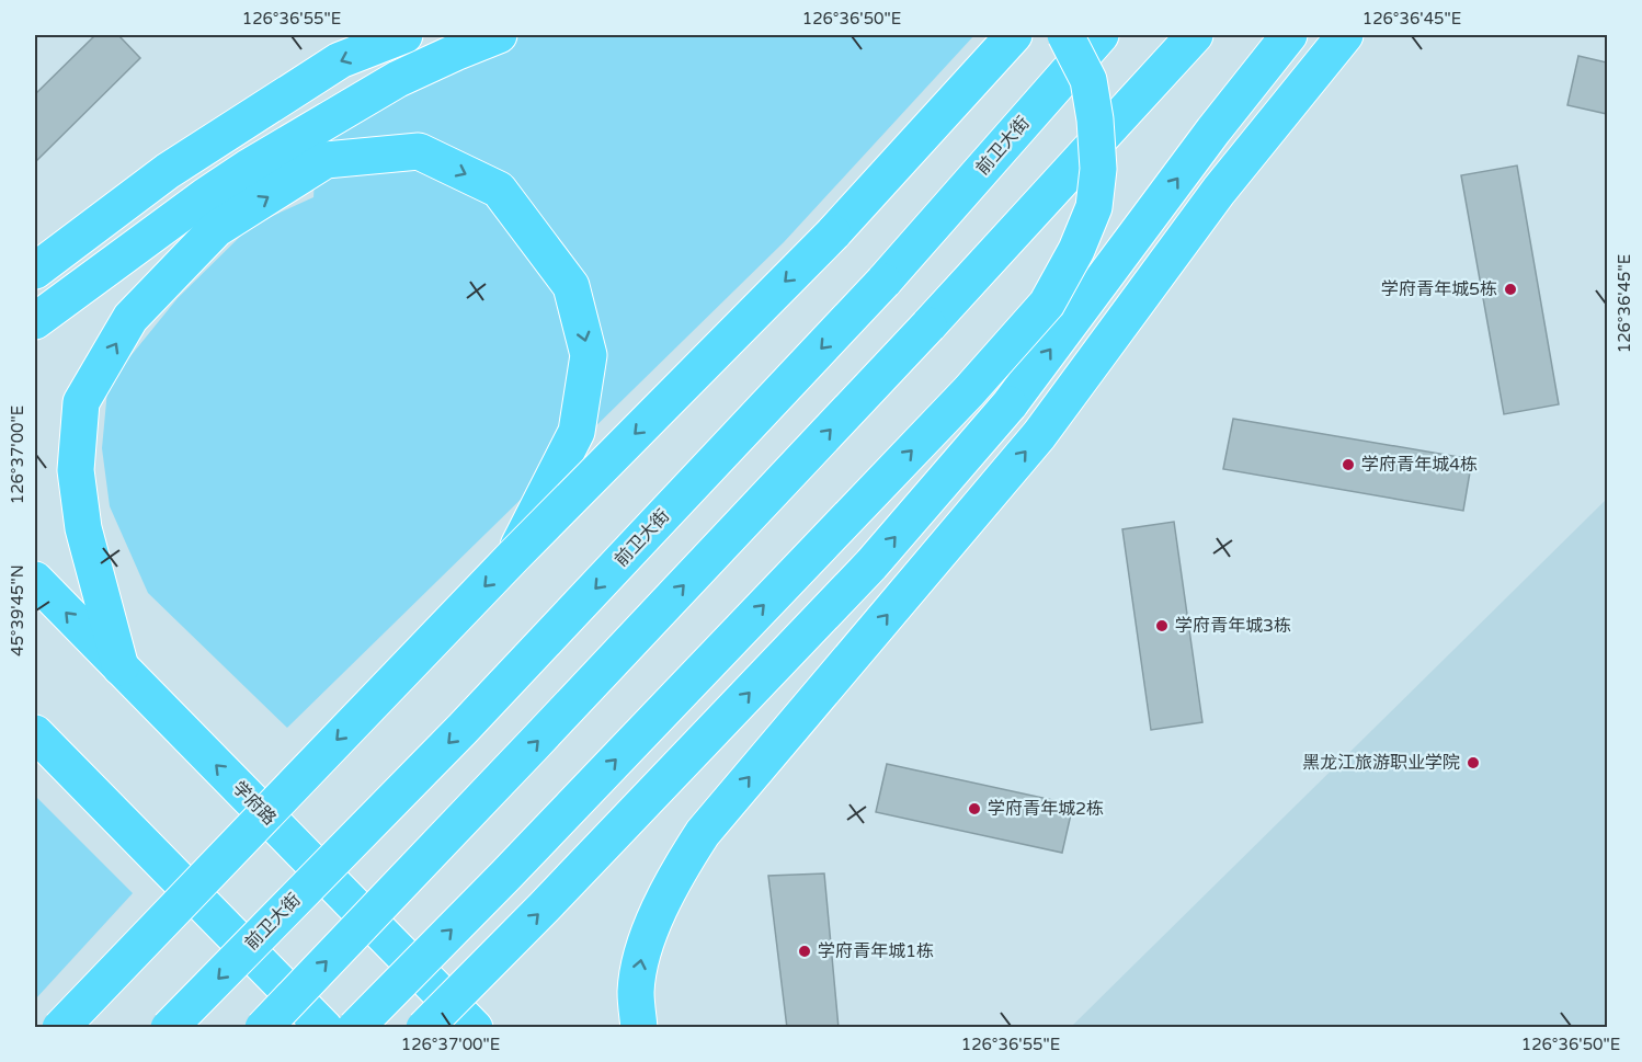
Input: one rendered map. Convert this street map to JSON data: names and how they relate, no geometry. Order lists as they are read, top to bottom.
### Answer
{
  "streets": {
    "highway": ["前卫大街", "学府路"]
  },
  "places": [
    "学府青年城5栋",
    "学府青年城4栋",
    "学府青年城3栋",
    "黑龙江旅游职业学院",
    "学府青年城2栋",
    "学府青年城1栋"
  ],
  "coordinates": [
    "126°36'55\"E",
    "126°36'50\"E",
    "126°36'45\"E",
    "126°37'00\"E",
    "45°39'45\"N"
  ]
}
